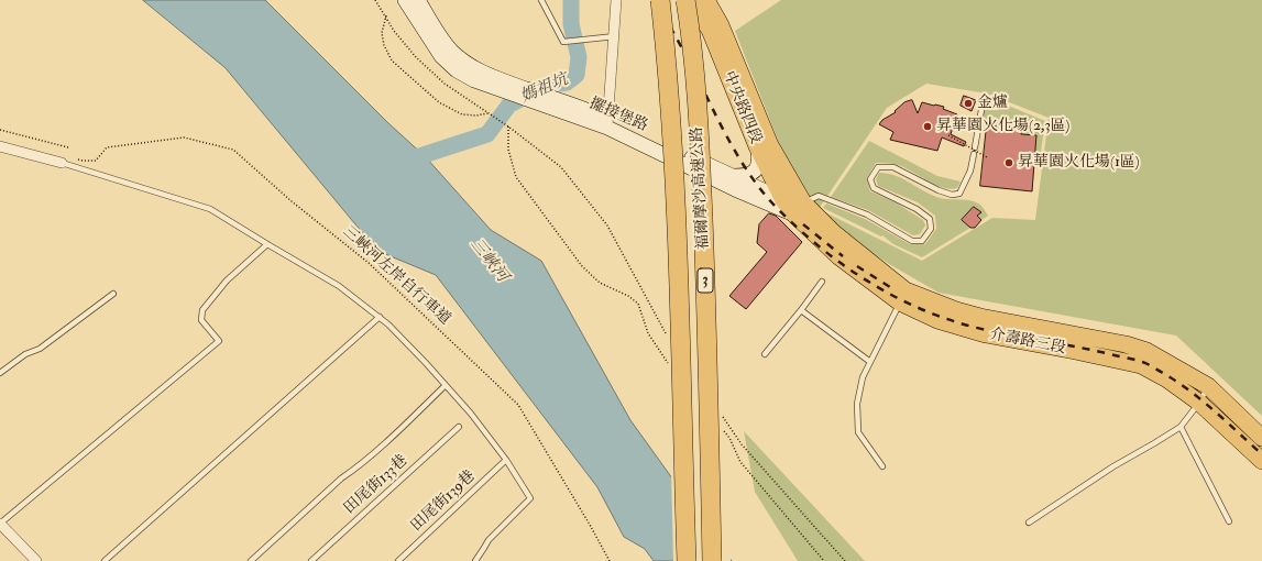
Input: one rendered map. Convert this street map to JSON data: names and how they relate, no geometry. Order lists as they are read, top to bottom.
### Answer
{
  "streets": {
    "highway": ["福爾摩沙高速公路", "3"],
    "main road": ["中央路四段", "介壽路三段"],
    "street": ["擺接堡路"],
    "lane": ["田尾街133巷", "田尾街139巷"],
    "path": ["三峽河左岸自行車道"]
  },
  "crossings": [
    ["中央路四段", "擺接堡路"],
    ["中央路四段", "福爾摩沙高速公路"],
    ["中央路四段", "介壽路三段"],
    ["擺接堡路", "介壽路三段"]
  ],
  "water": ["媽祖坑", "三峽河"],
  "places": ["金爐", "昇華園火化場(2,3區)", "昇華園火化場(1區)"]
}
